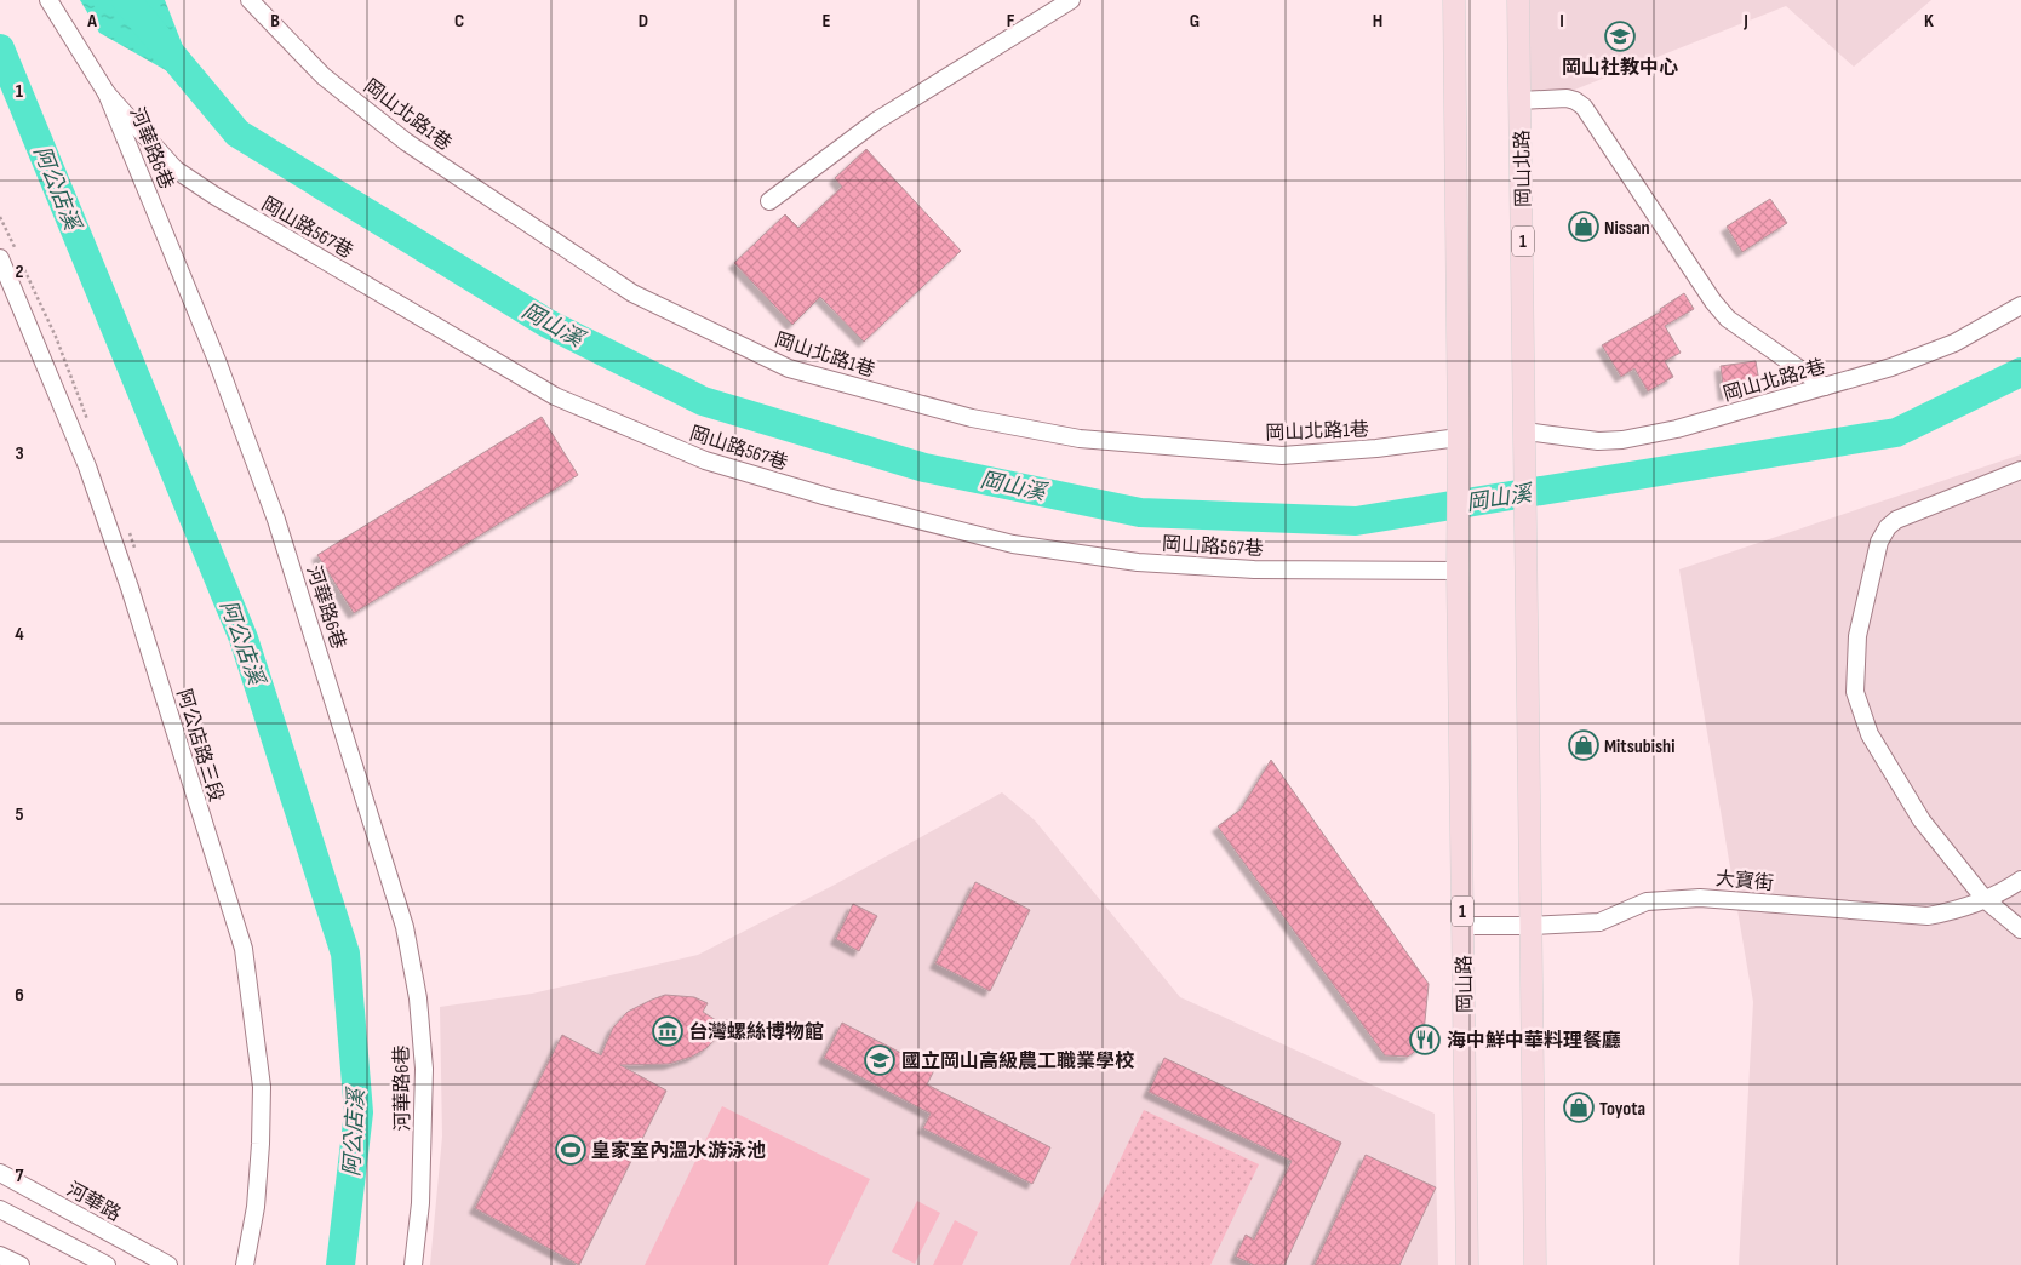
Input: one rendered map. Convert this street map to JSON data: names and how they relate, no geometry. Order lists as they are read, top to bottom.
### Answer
{
  "streets": {
    "main road": ["岡山北路", "1", "岡山路"],
    "street": [
      "岡山北路1巷",
      "河華路6巷",
      "岡山路567巷",
      "岡山北路2巷",
      "阿公店路三段",
      "大寶街",
      "河華路"
    ]
  },
  "crossings": [
    ["岡山北路1巷", "1"],
    ["河華路6巷", "岡山路567巷"],
    ["岡山北路", "1"],
    ["岡山北路", "岡山北路2巷"],
    ["岡山北路", "大寶街"],
    ["岡山路567巷", "1"],
    ["岡山路567巷", "岡山路"],
    ["1", "大寶街"],
    ["1", "岡山路"],
    ["大寶街", "岡山路"]
  ],
  "water": ["阿公店溪", "岡山溪"],
  "places": {
    "school or university": ["岡山社教中心", "國立岡山高級農工職業學校"],
    "shop": ["Nissan", "Mitsubishi", "Toyota"],
    "museum": ["台灣螺絲博物館"],
    "restaurant": ["海中鮮中華料理餐廳"],
    "sports": ["皇家室內溫水游泳池"]
  },
  "grid": {
    "columns": [
      "A",
      "B",
      "C",
      "D",
      "E",
      "F",
      "G",
      "H",
      "I",
      "J",
      "K"
    ],
    "rows": [
      "1",
      "2",
      "3",
      "4",
      "5",
      "6",
      "7"
    ]
  }
}
